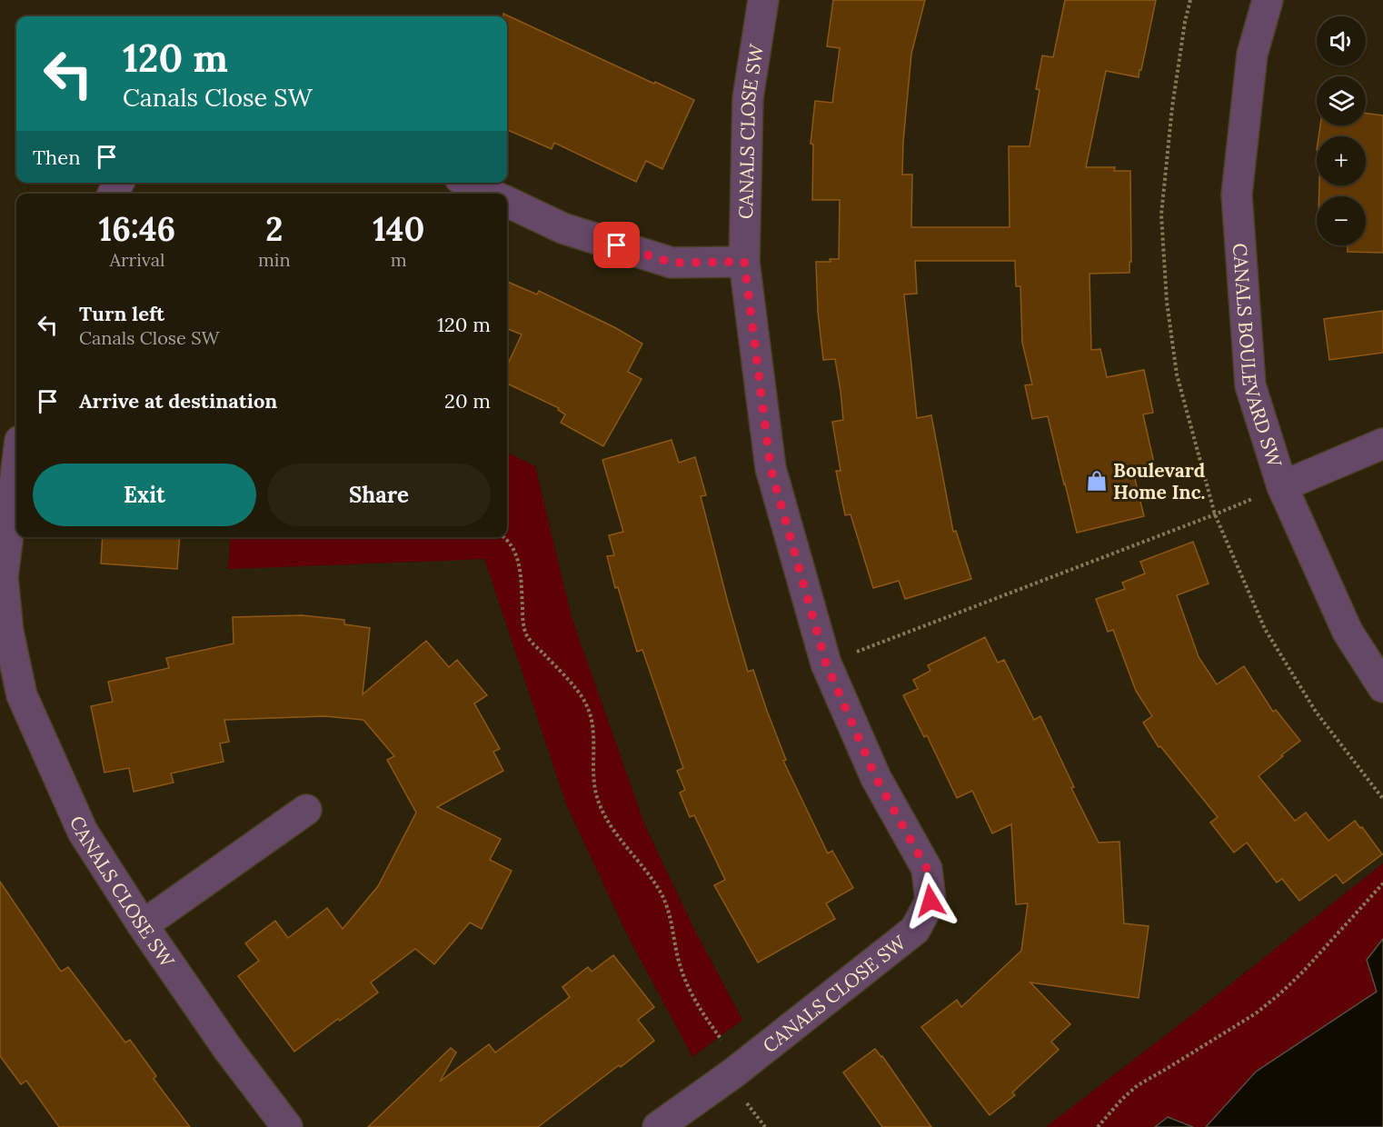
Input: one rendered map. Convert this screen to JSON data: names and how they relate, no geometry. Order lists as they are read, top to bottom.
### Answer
{
  "streets": {
    "street": ["CANALS CLOSE SW", "CANALS BOULEVARD SW"]
  },
  "places": {
    "shop": ["Boulevard Home Inc."]
  },
  "page": {
    "map_buttons": ["+", "−"],
    "turn": ["120 m", "Canals Close SW"],
    "then": "Then",
    "eta": [
      "16:46",
      "Arrival",
      "2",
      "min",
      "140",
      "m"
    ],
    "list": [
      {
        "name": "Turn left",
        "note": "Canals Close SW",
        "value": "120 m"
      },
      {
        "name": "Arrive at destination",
        "value": "20 m"
      }
    ],
    "buttons": ["Exit", "Share"]
  }
}
